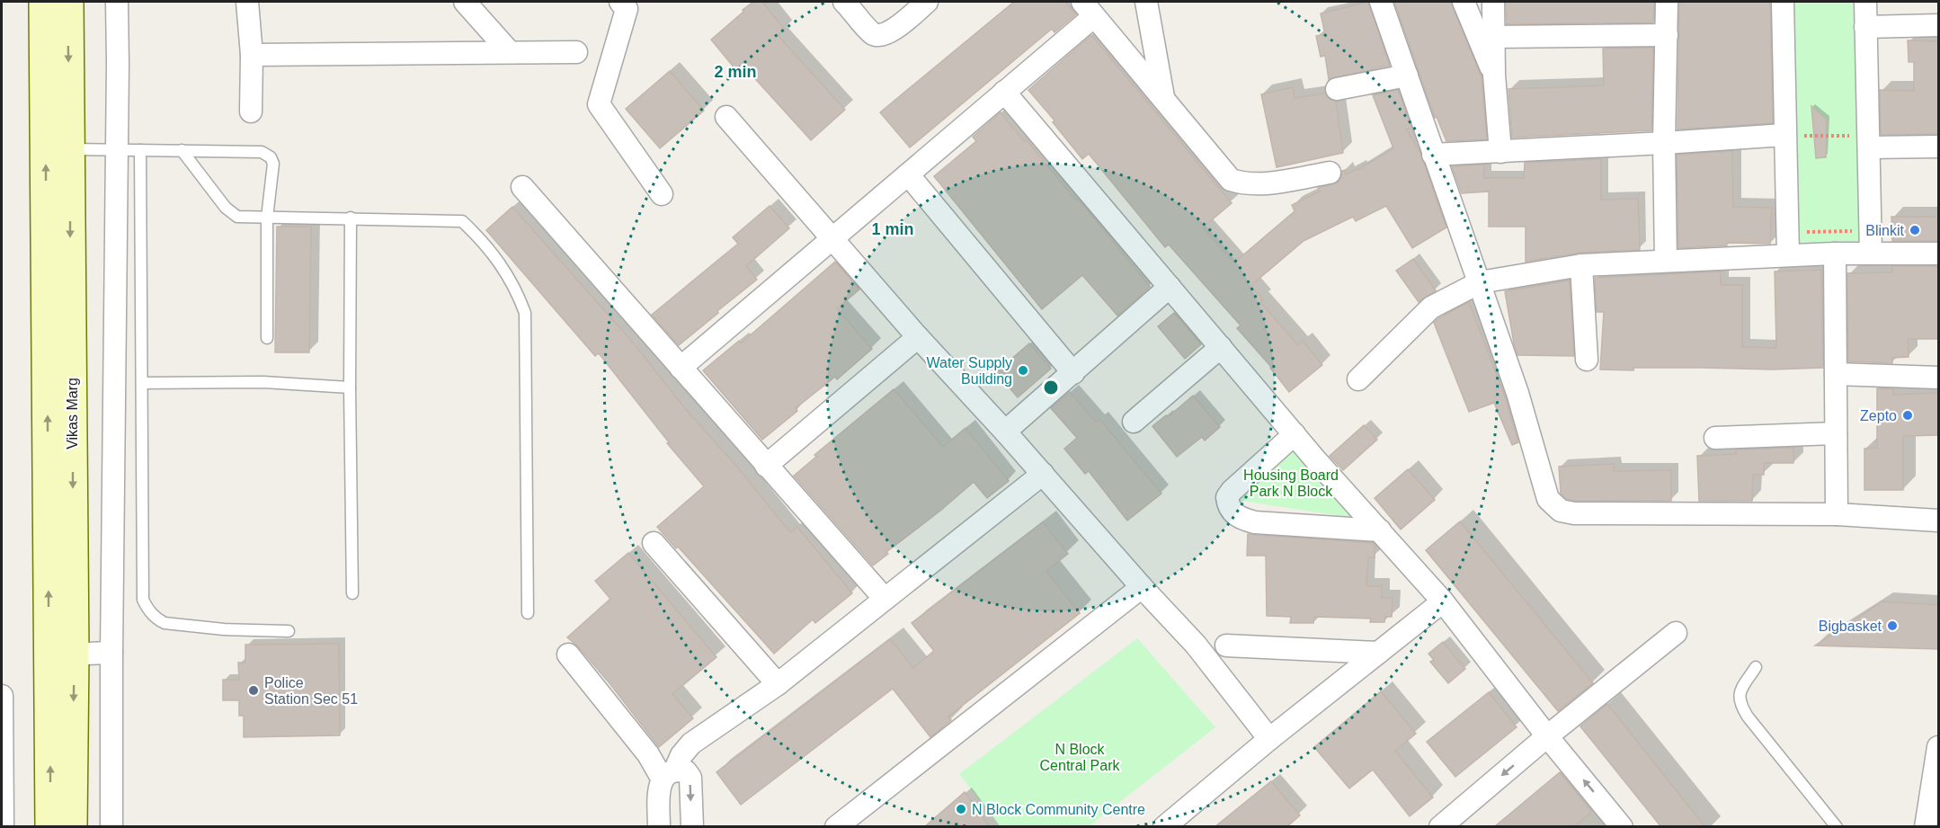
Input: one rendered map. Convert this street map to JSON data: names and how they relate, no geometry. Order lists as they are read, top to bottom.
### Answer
{
  "streets": {
    "main road": ["Vikas Marg"]
  },
  "parks": ["Housing Board Park N Block", "N Block Central Park"],
  "places": [
    "Blinkit",
    "Water Supply Building",
    "Zepto",
    "Bigbasket",
    "Police Station Sec 51",
    "N Block Community Centre"
  ],
  "rings": ["2 min", "1 min"]
}
